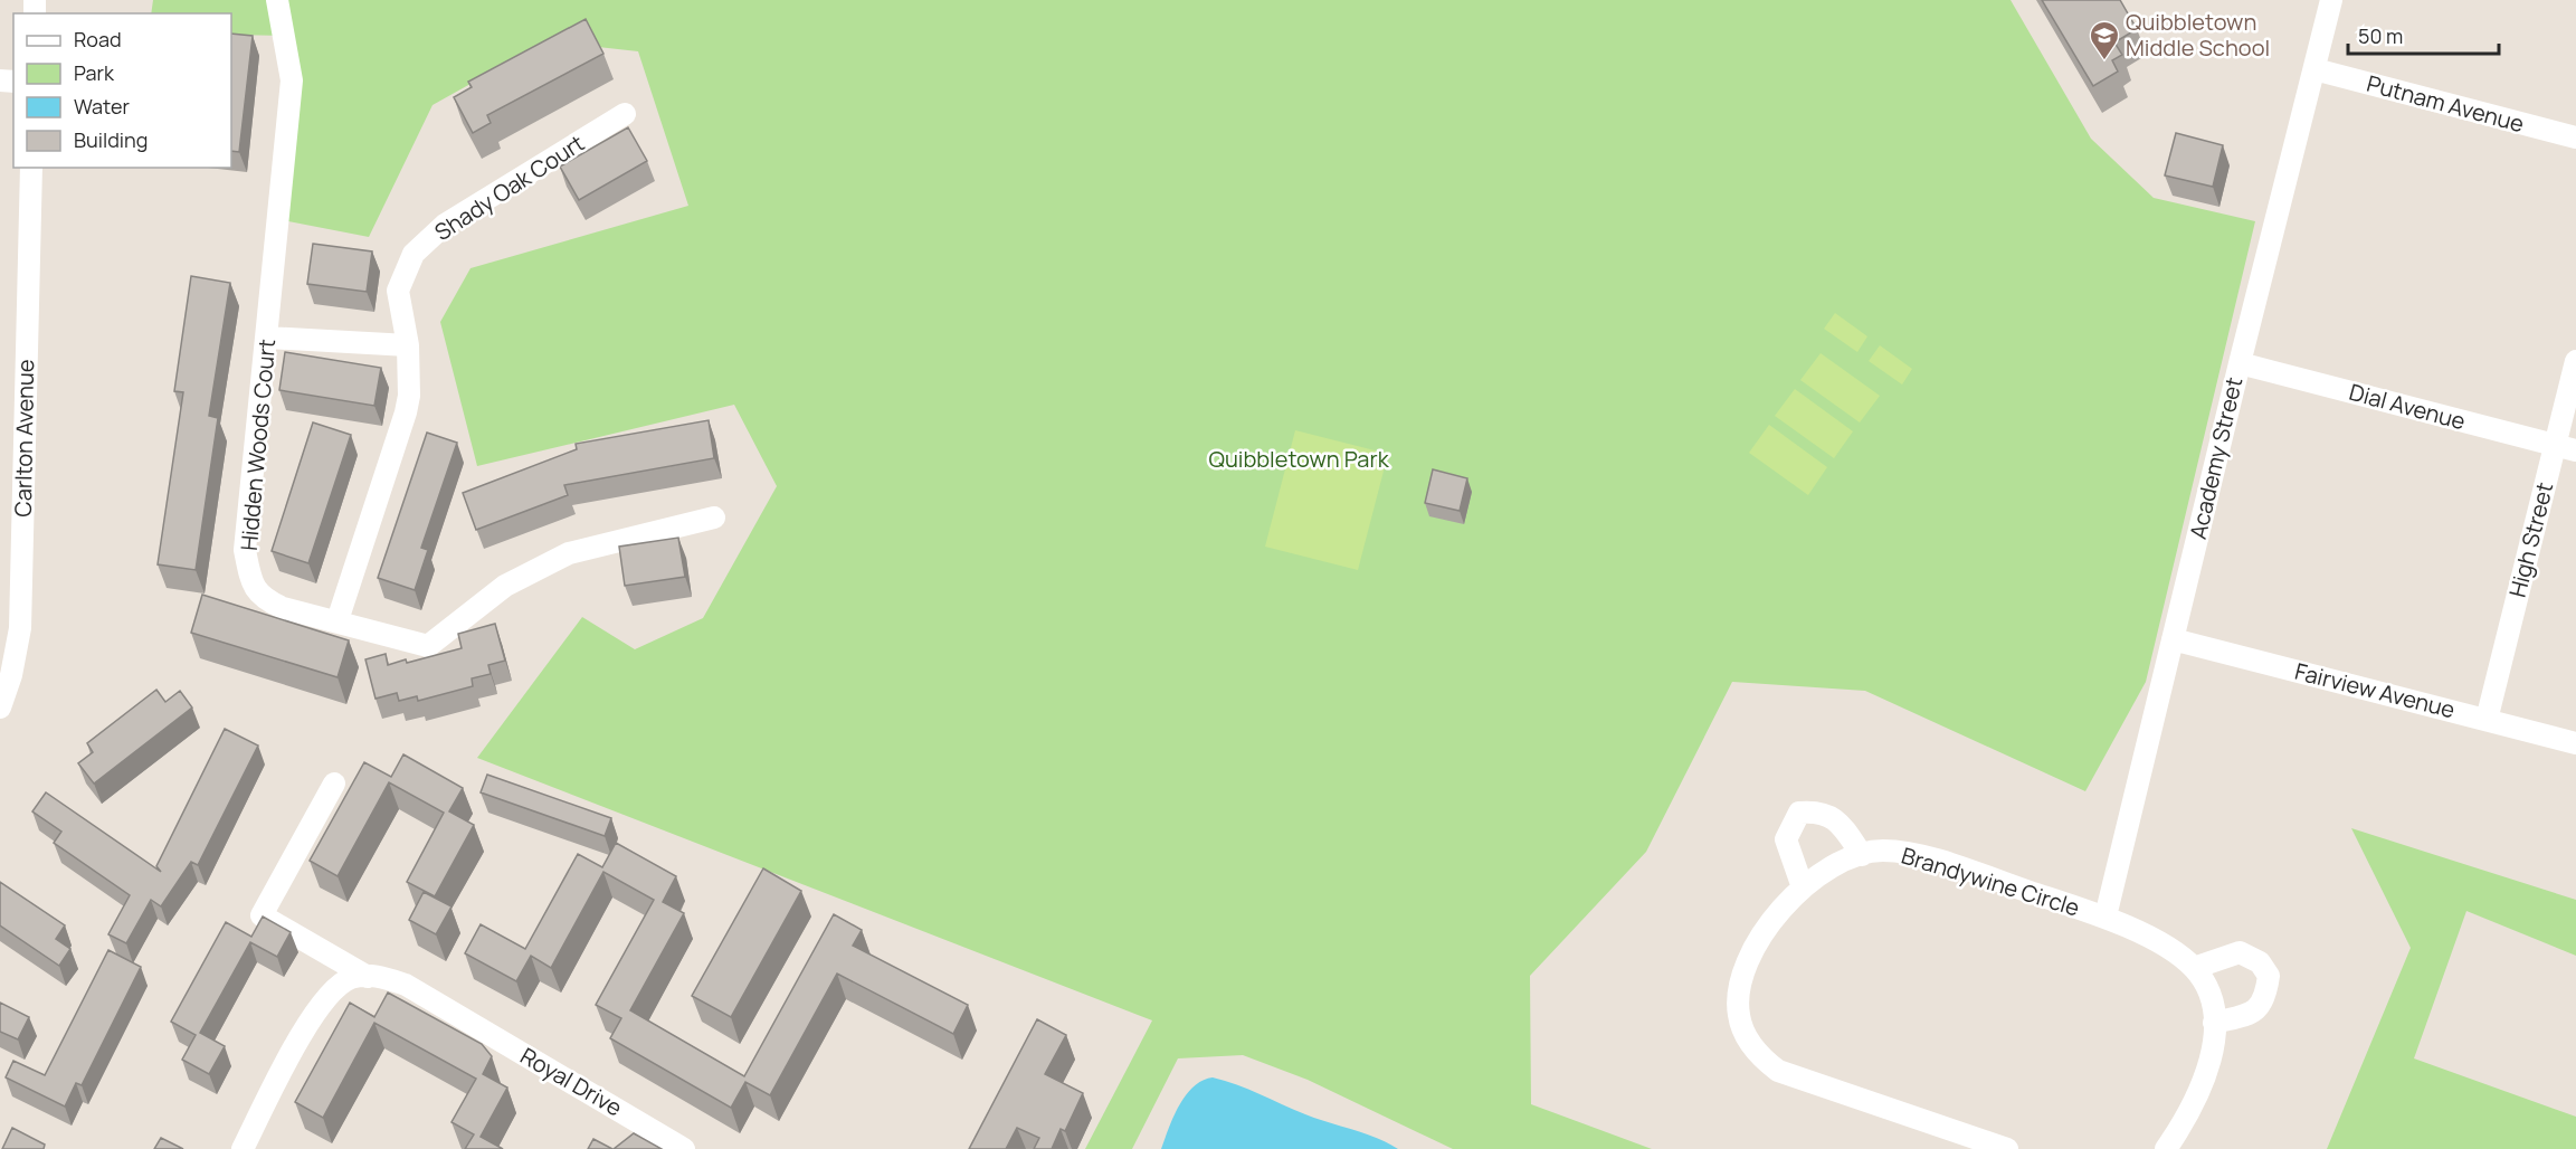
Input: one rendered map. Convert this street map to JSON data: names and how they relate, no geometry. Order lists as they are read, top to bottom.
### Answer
{
  "streets": {
    "street": [
      "Putnam Avenue",
      "Shady Oak Court",
      "Dial Avenue",
      "Carlton Avenue",
      "Hidden Woods Court",
      "Academy Street",
      "High Street",
      "Fairview Avenue",
      "Brandywine Circle",
      "Royal Drive"
    ]
  },
  "crossings": [
    ["Putnam Avenue", "Academy Street"],
    ["Shady Oak Court", "Hidden Woods Court"],
    ["Dial Avenue", "Academy Street"],
    ["Dial Avenue", "High Street"],
    ["Academy Street", "Fairview Avenue"],
    ["Academy Street", "Brandywine Circle"],
    ["High Street", "Fairview Avenue"]
  ],
  "parks": ["Quibbletown Park"],
  "places": {
    "school or university": ["Quibbletown Middle School"]
  },
  "legend": [
    "Road",
    "Park",
    "Water",
    "Building"
  ],
  "scale_bar": "50 m"
}
